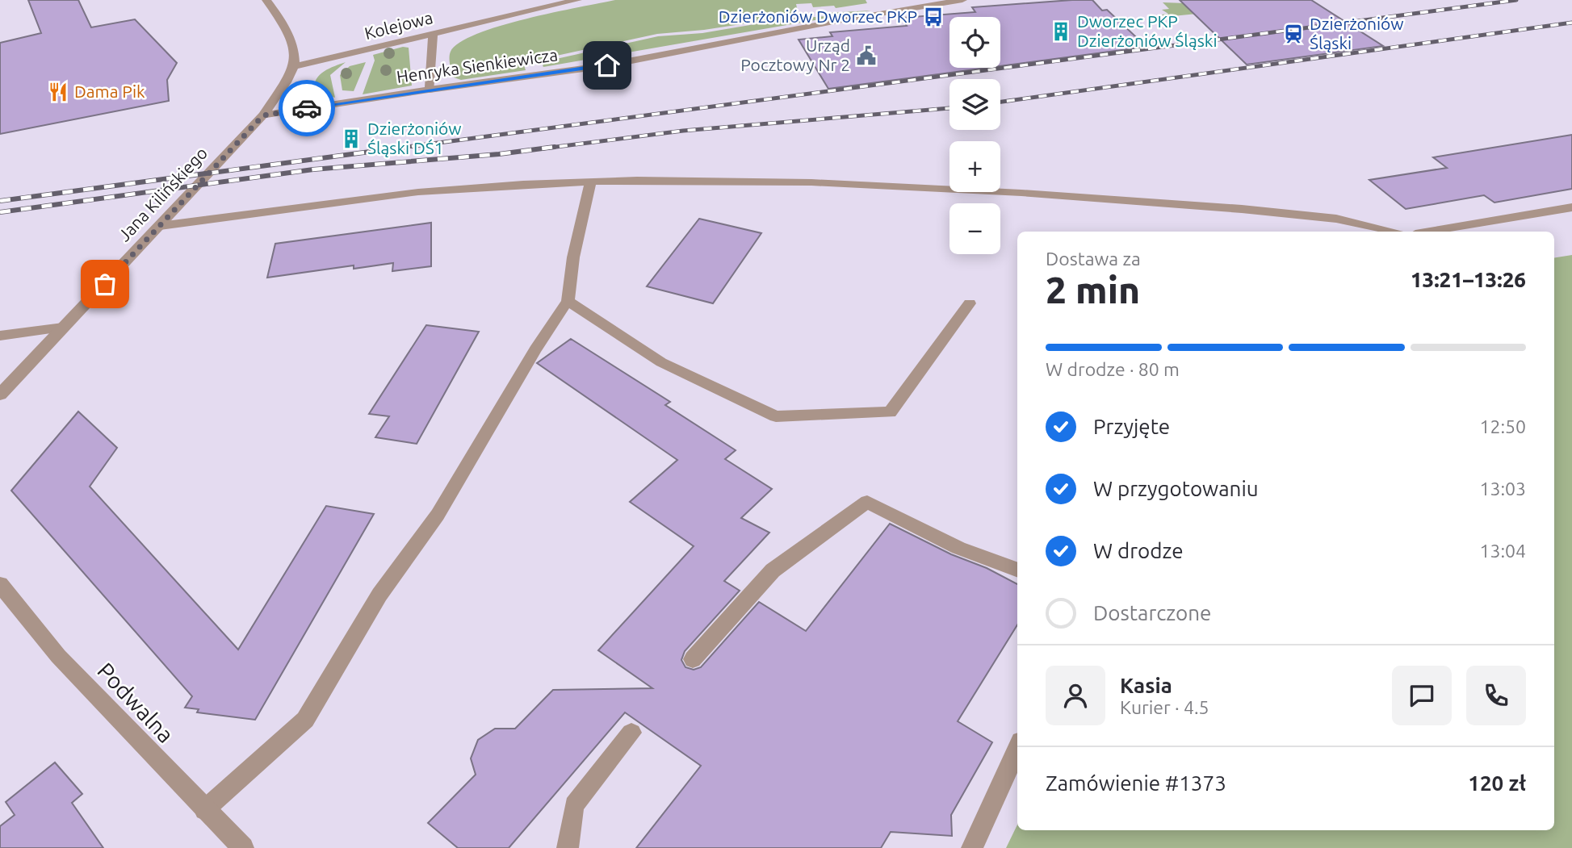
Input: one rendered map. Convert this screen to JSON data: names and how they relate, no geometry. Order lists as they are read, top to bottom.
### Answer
{
  "streets": {
    "street": [
      "Kolejowa",
      "Henryka Sienkiewicza",
      "Jana Kilińskiego",
      "Podwalna"
    ]
  },
  "crossings": [
    ["Kolejowa", "Jana Kilińskiego"],
    ["Henryka Sienkiewicza", "Jana Kilińskiego"]
  ],
  "places": {
    "bus stop": ["Dzierżoniów Dworzec PKP"],
    "building": ["Dworzec PKP Dzierżoniów Śląski", "Dzierżoniów Śląski DŚ1"],
    "station": ["Dzierżoniów Śląski"],
    "public building": ["Urząd Pocztowy Nr 2"],
    "restaurant": ["Dama Pik"]
  },
  "page": {
    "map_buttons": ["+", "−"],
    "heading": ["2 min", "Dostawa za", "13:21–13:26"],
    "panel": [
      "Kasia",
      "Kurier · 4.5",
      "Zamówienie #1373",
      "120 zł"
    ],
    "bar": "W drodze · 80 m",
    "list": [
      ["Przyjęte", "12:50"],
      ["W przygotowaniu", "13:03"],
      ["W drodze", "13:04"],
      "Dostarczone"
    ]
  }
}
